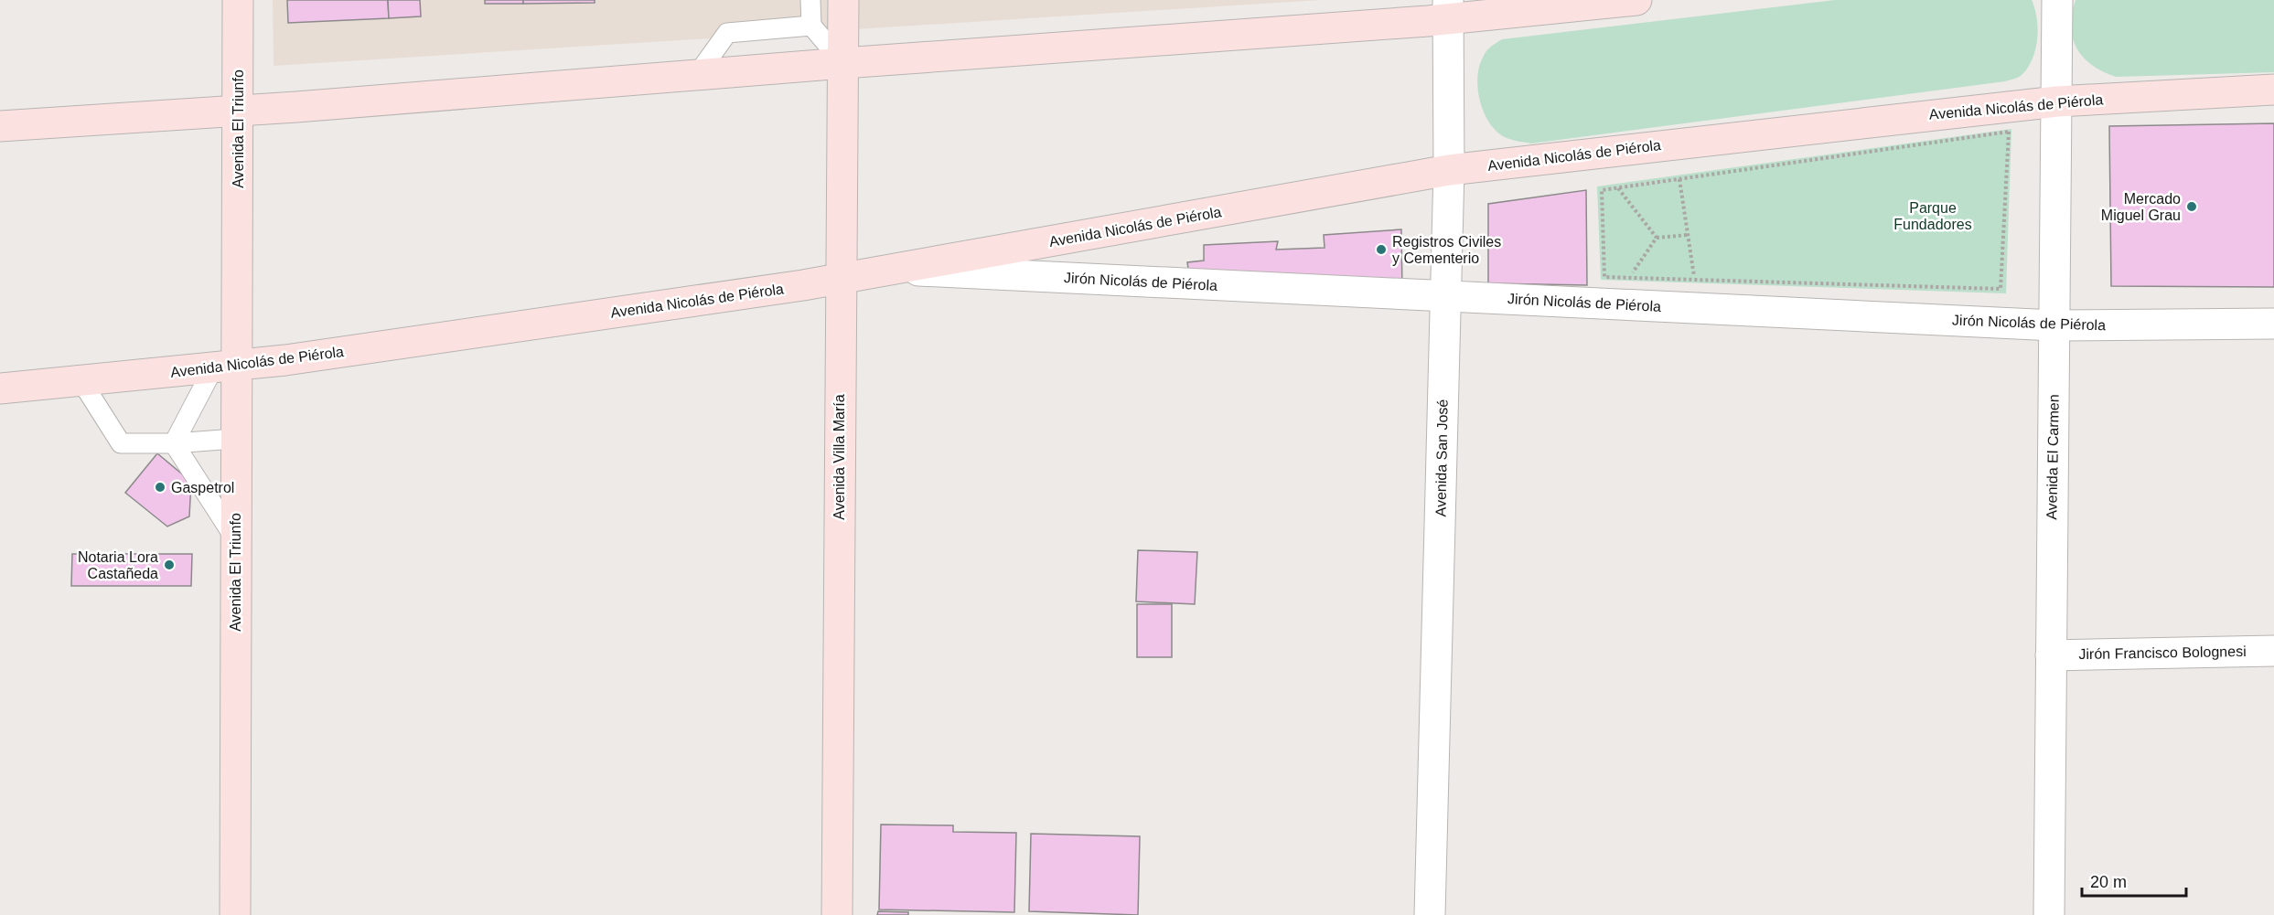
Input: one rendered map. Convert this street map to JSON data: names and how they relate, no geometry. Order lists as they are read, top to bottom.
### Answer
{
  "streets": {
    "main road": ["Avenida Nicolás de Piérola", "Avenida El Triunfo", "Avenida Villa María"],
    "street": [
      "Jirón Nicolás de Piérola",
      "Avenida El Carmen",
      "Avenida San José",
      "Jirón Francisco Bolognesi"
    ]
  },
  "crossings": [
    ["Avenida Nicolás de Piérola", "Avenida El Triunfo"],
    ["Avenida Nicolás de Piérola", "Jirón Nicolás de Piérola"],
    ["Avenida Nicolás de Piérola", "Avenida Villa María"],
    ["Avenida Nicolás de Piérola", "Avenida El Carmen"],
    ["Avenida Nicolás de Piérola", "Avenida San José"],
    ["Jirón Nicolás de Piérola", "Avenida El Carmen"],
    ["Jirón Nicolás de Piérola", "Avenida San José"],
    ["Avenida El Carmen", "Jirón Francisco Bolognesi"]
  ],
  "parks": ["Parque Fundadores"],
  "places": [
    "Mercado Miguel Grau",
    "Registros Civiles y Cementerio",
    "Gaspetrol",
    "Notaria Lora Castañeda"
  ],
  "scale_bar": "20 m"
}
